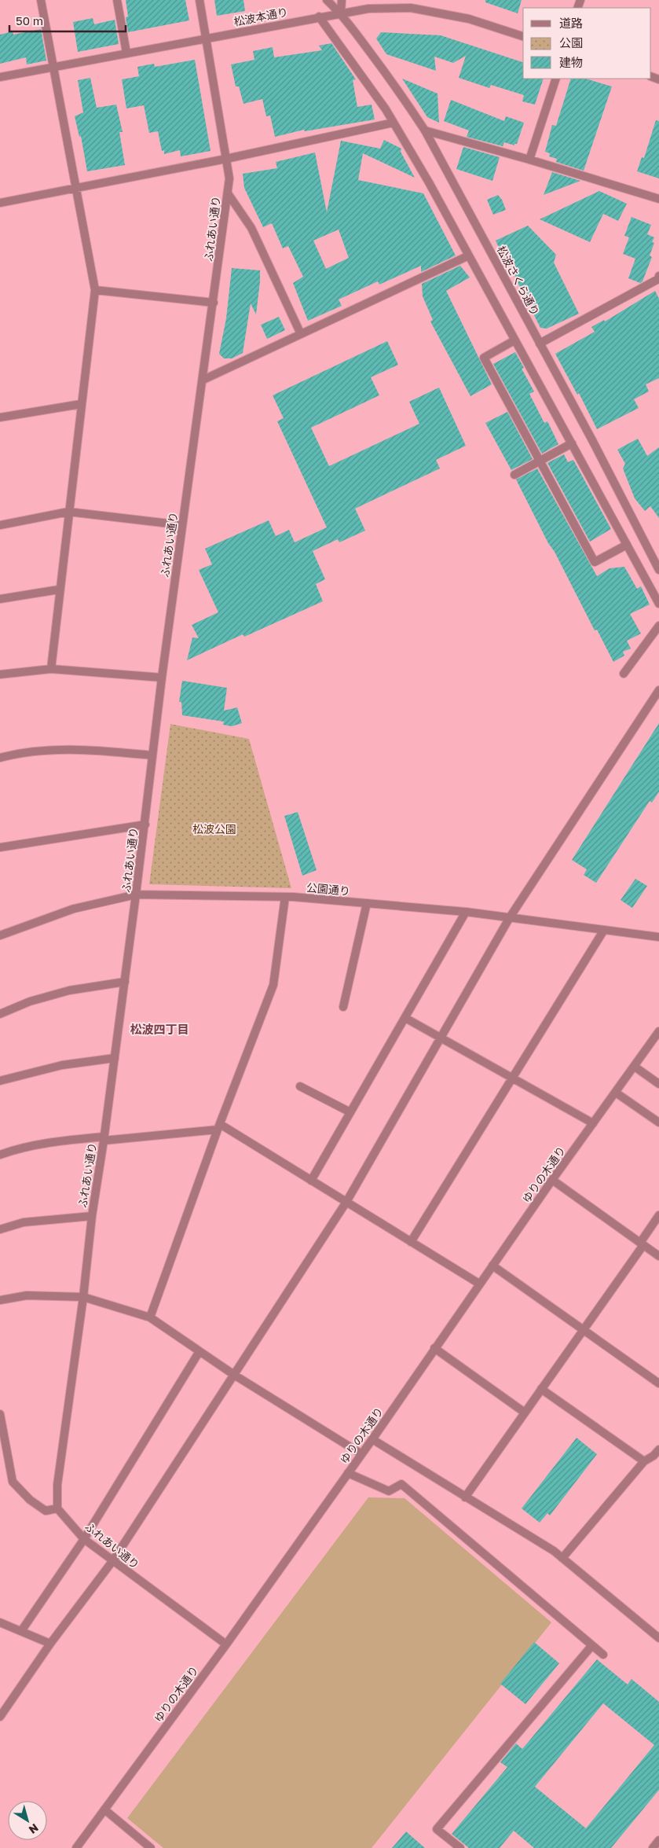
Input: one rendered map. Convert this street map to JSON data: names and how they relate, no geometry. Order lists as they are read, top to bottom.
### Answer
{
  "streets": {
    "street": [
      "松波本通り",
      "ふれあい通り",
      "松波さくら通り",
      "公園通り",
      "ゆりの木通り"
    ]
  },
  "crossings": [
    ["松波本通り", "ふれあい通り"],
    ["松波本通り", "松波さくら通り"],
    ["ふれあい通り", "公園通り"],
    ["ふれあい通り", "ゆりの木通り"]
  ],
  "districts": ["松波四丁目"],
  "parks": ["松波公園"],
  "legend": ["道路", "公園", "建物"],
  "scale_bar": "50 m",
  "north": "bottom right"
}
